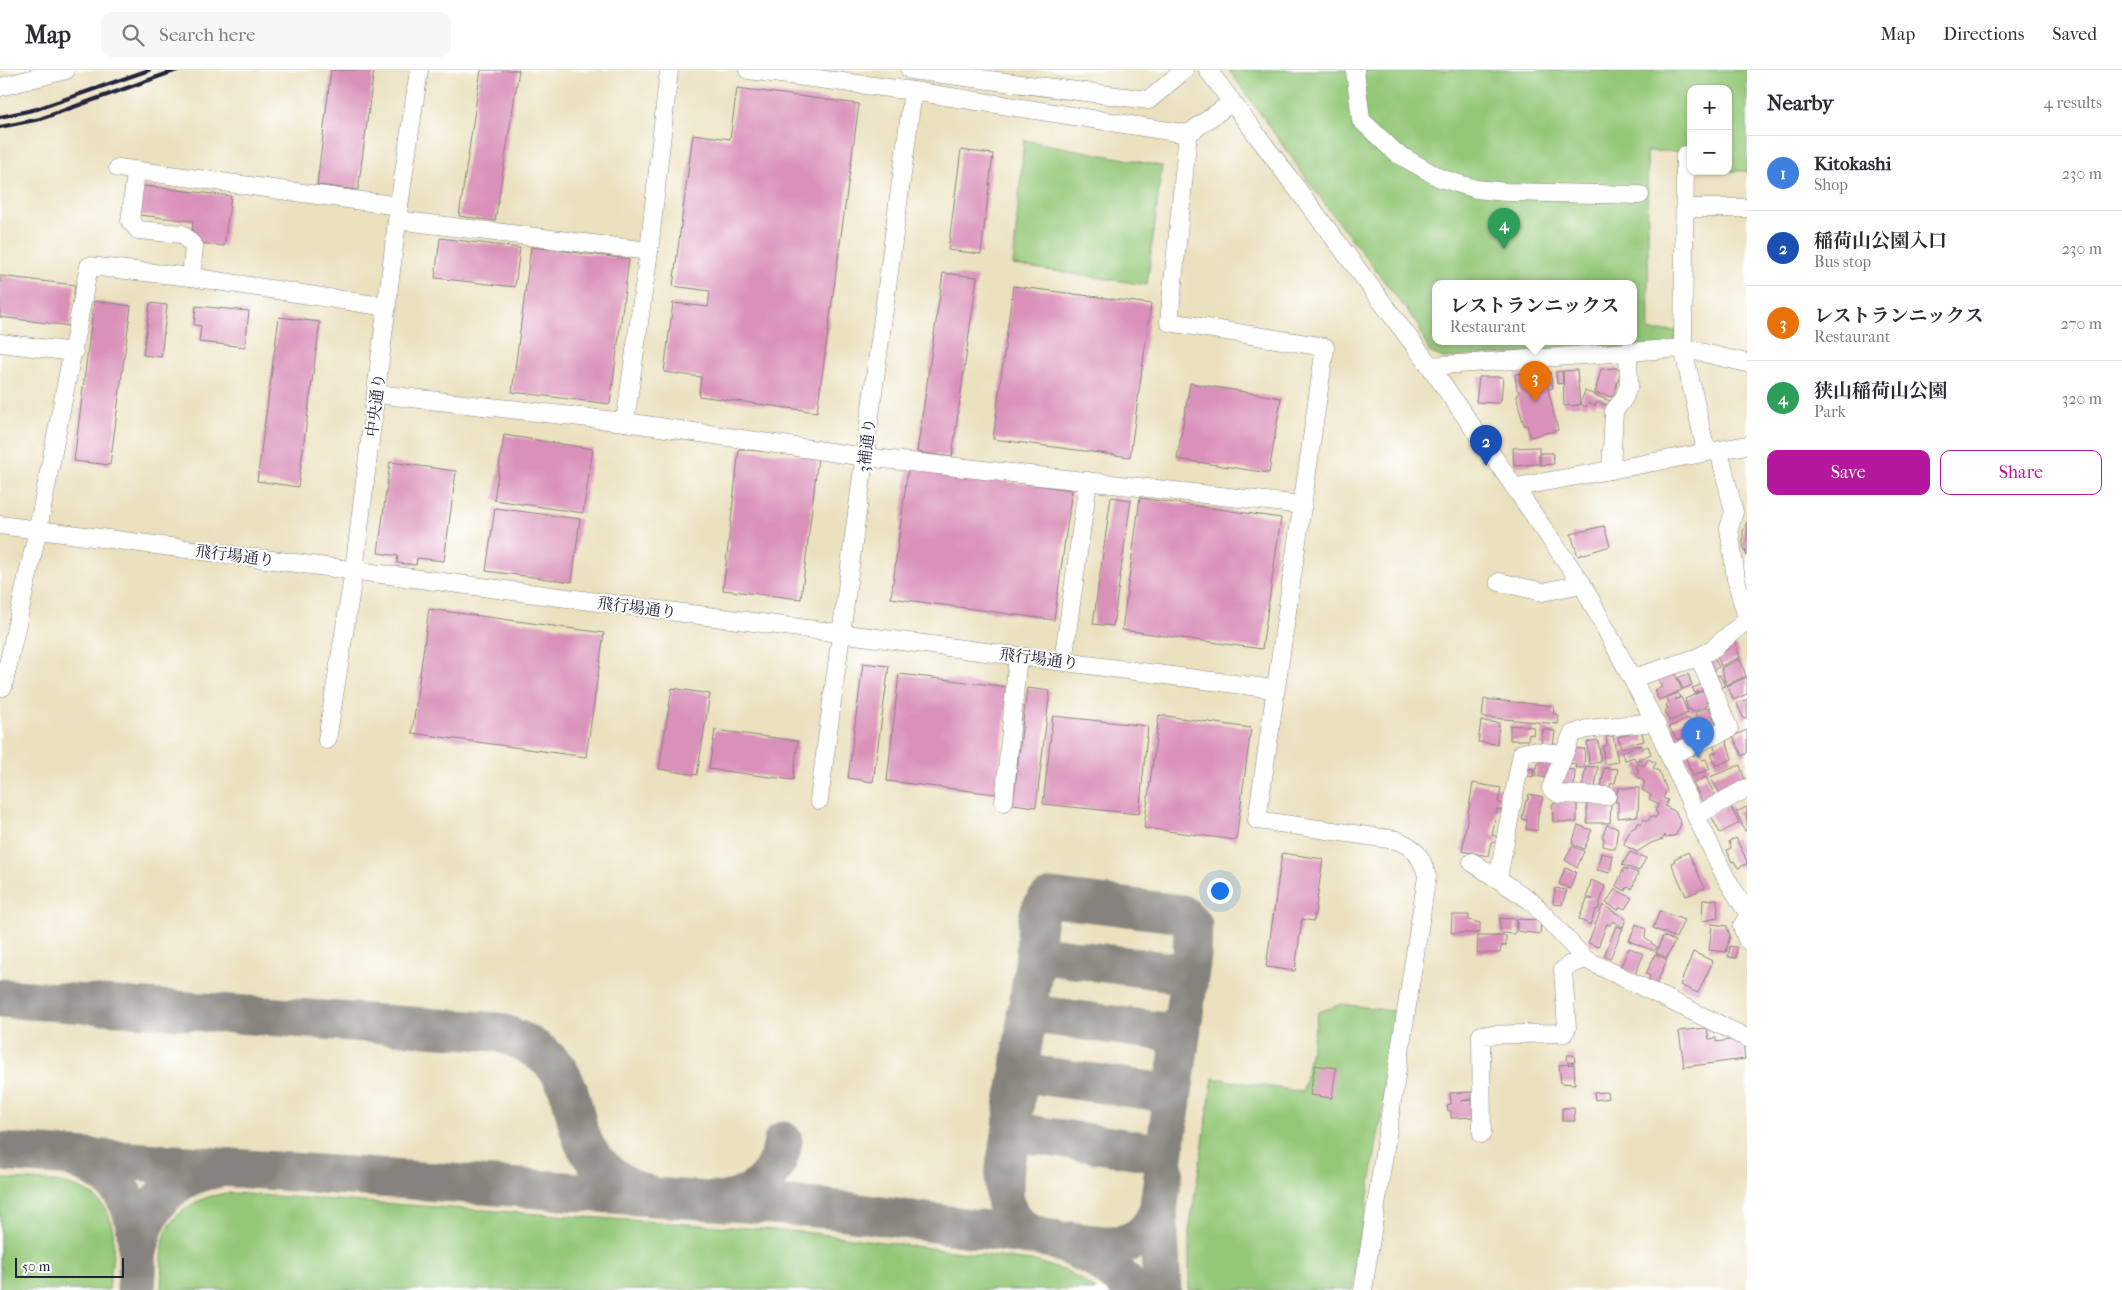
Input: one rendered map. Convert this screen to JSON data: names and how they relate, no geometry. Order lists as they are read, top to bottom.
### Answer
{
  "streets": {
    "street": ["中央通り", "3補通り", "飛行場通り"]
  },
  "crossings": [
    ["中央通り", "飛行場通り"],
    ["3補通り", "飛行場通り"]
  ],
  "scale_bar": "50 m",
  "page": {
    "header": "Map",
    "search": "Search here",
    "nav": ["Map", "Directions", "Saved"],
    "heading": ["Nearby", "4 results"],
    "map_buttons": ["+", "−"],
    "list": [
      {
        "mark": "1",
        "name": "Kitokashi",
        "note": "Shop",
        "value": "230 m"
      },
      {
        "mark": "2",
        "name": "稲荷山公園入口",
        "note": "Bus stop",
        "value": "230 m"
      },
      {
        "mark": "3",
        "name": "レストランニックス",
        "note": "Restaurant",
        "value": "270 m"
      },
      {
        "mark": "4",
        "name": "狭山稲荷山公園",
        "note": "Park",
        "value": "320 m"
      }
    ],
    "pins": [
      "4",
      "3",
      "2",
      "1"
    ],
    "popup": ["レストランニックス", "Restaurant"],
    "buttons": ["Save", "Share"],
    "scale": "50 m"
  }
}
